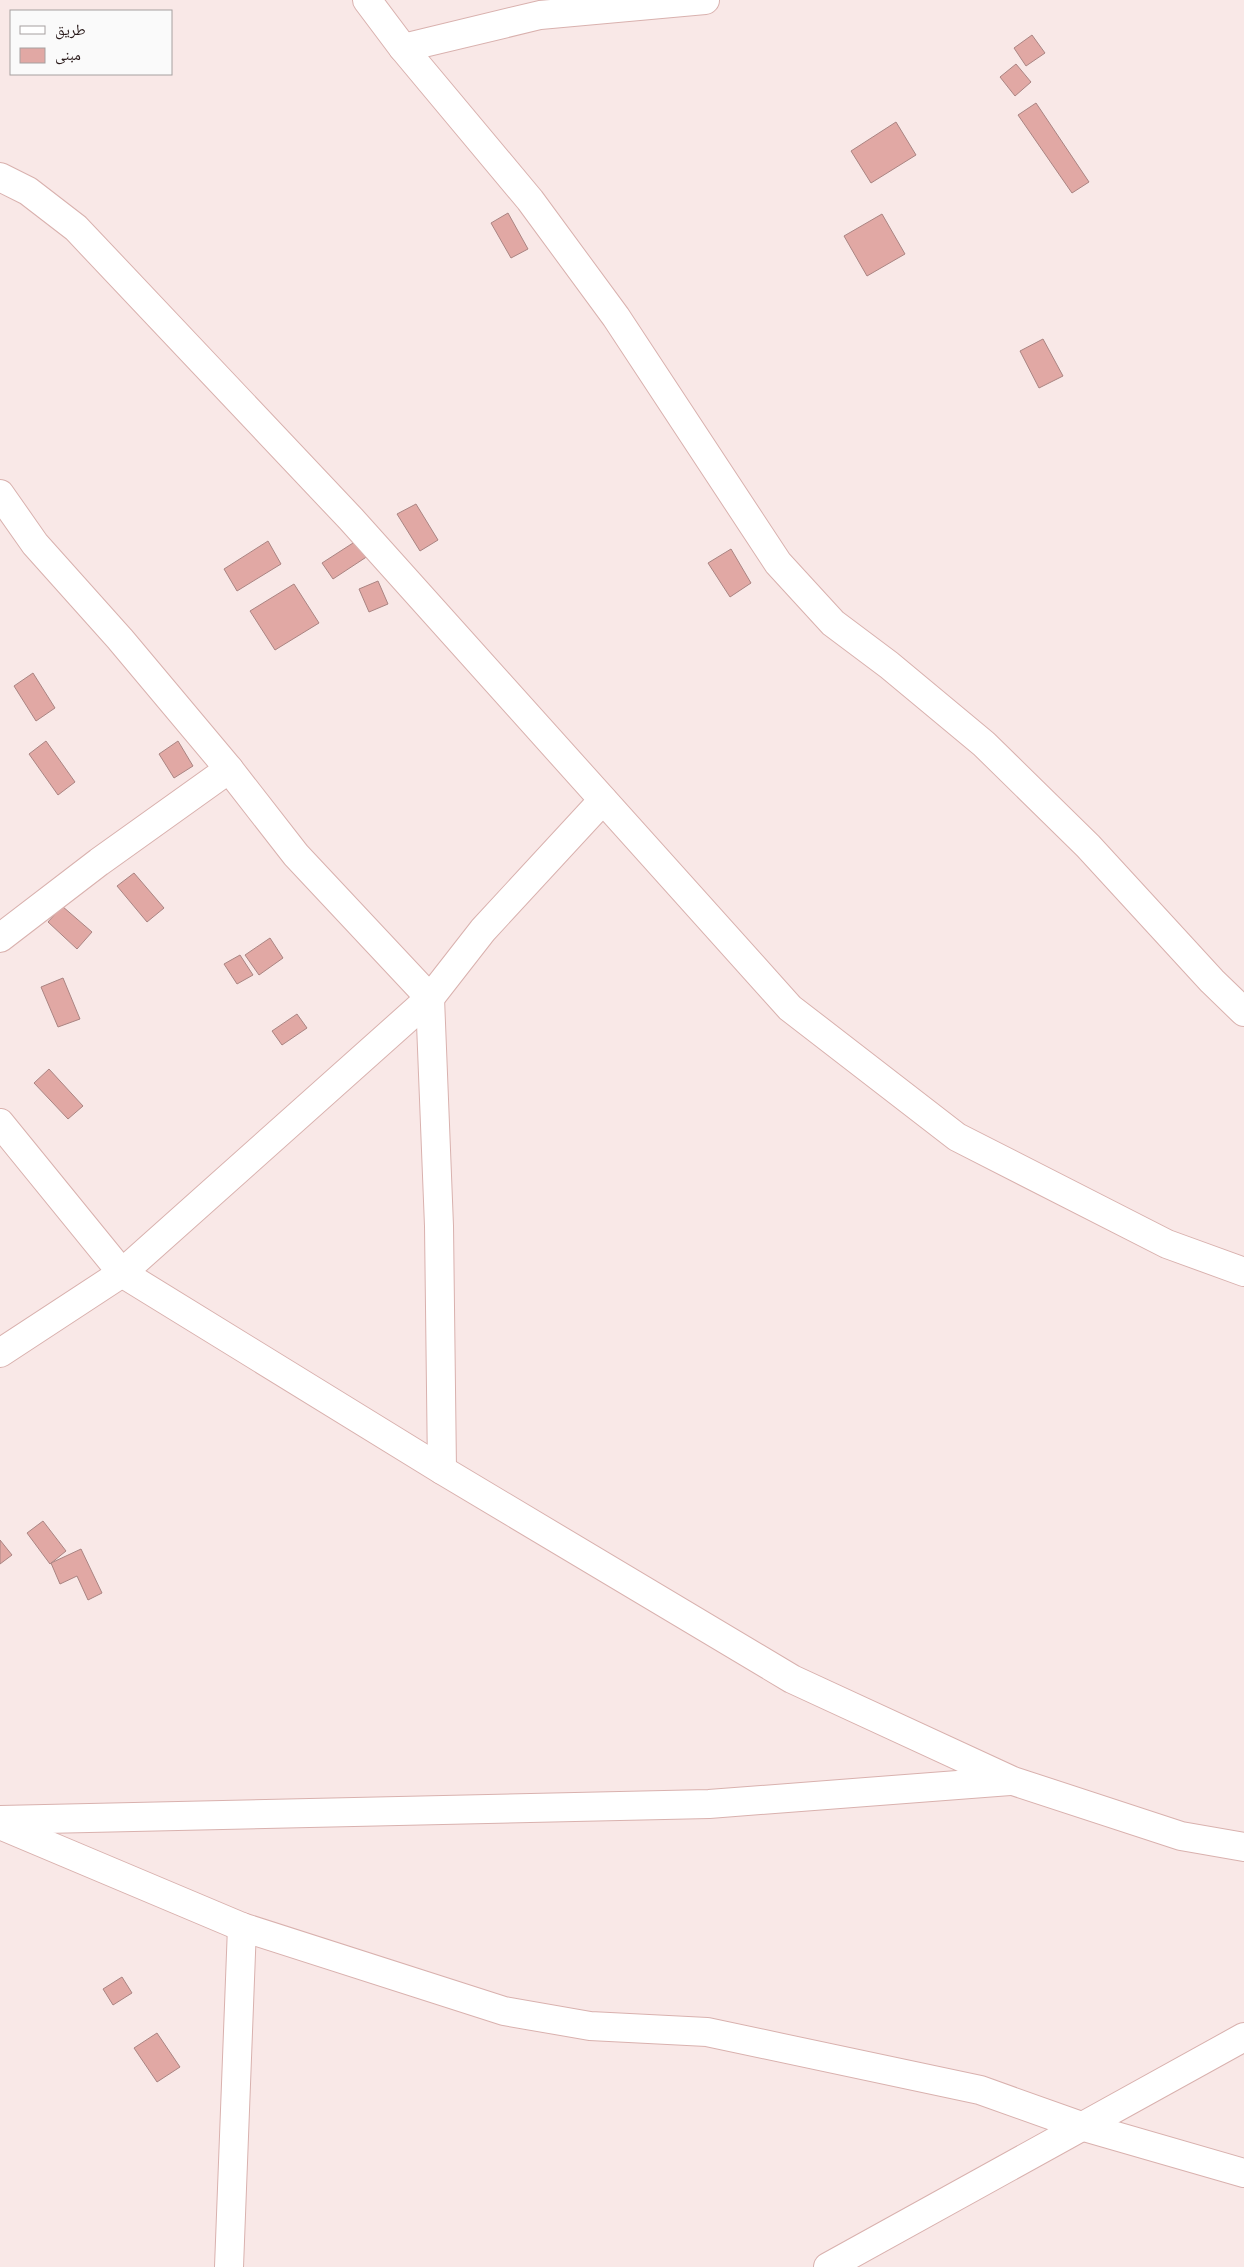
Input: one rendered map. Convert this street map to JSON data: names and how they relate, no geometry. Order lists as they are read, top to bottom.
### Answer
{
  "legend": ["طريق", "مبنى"]
}
